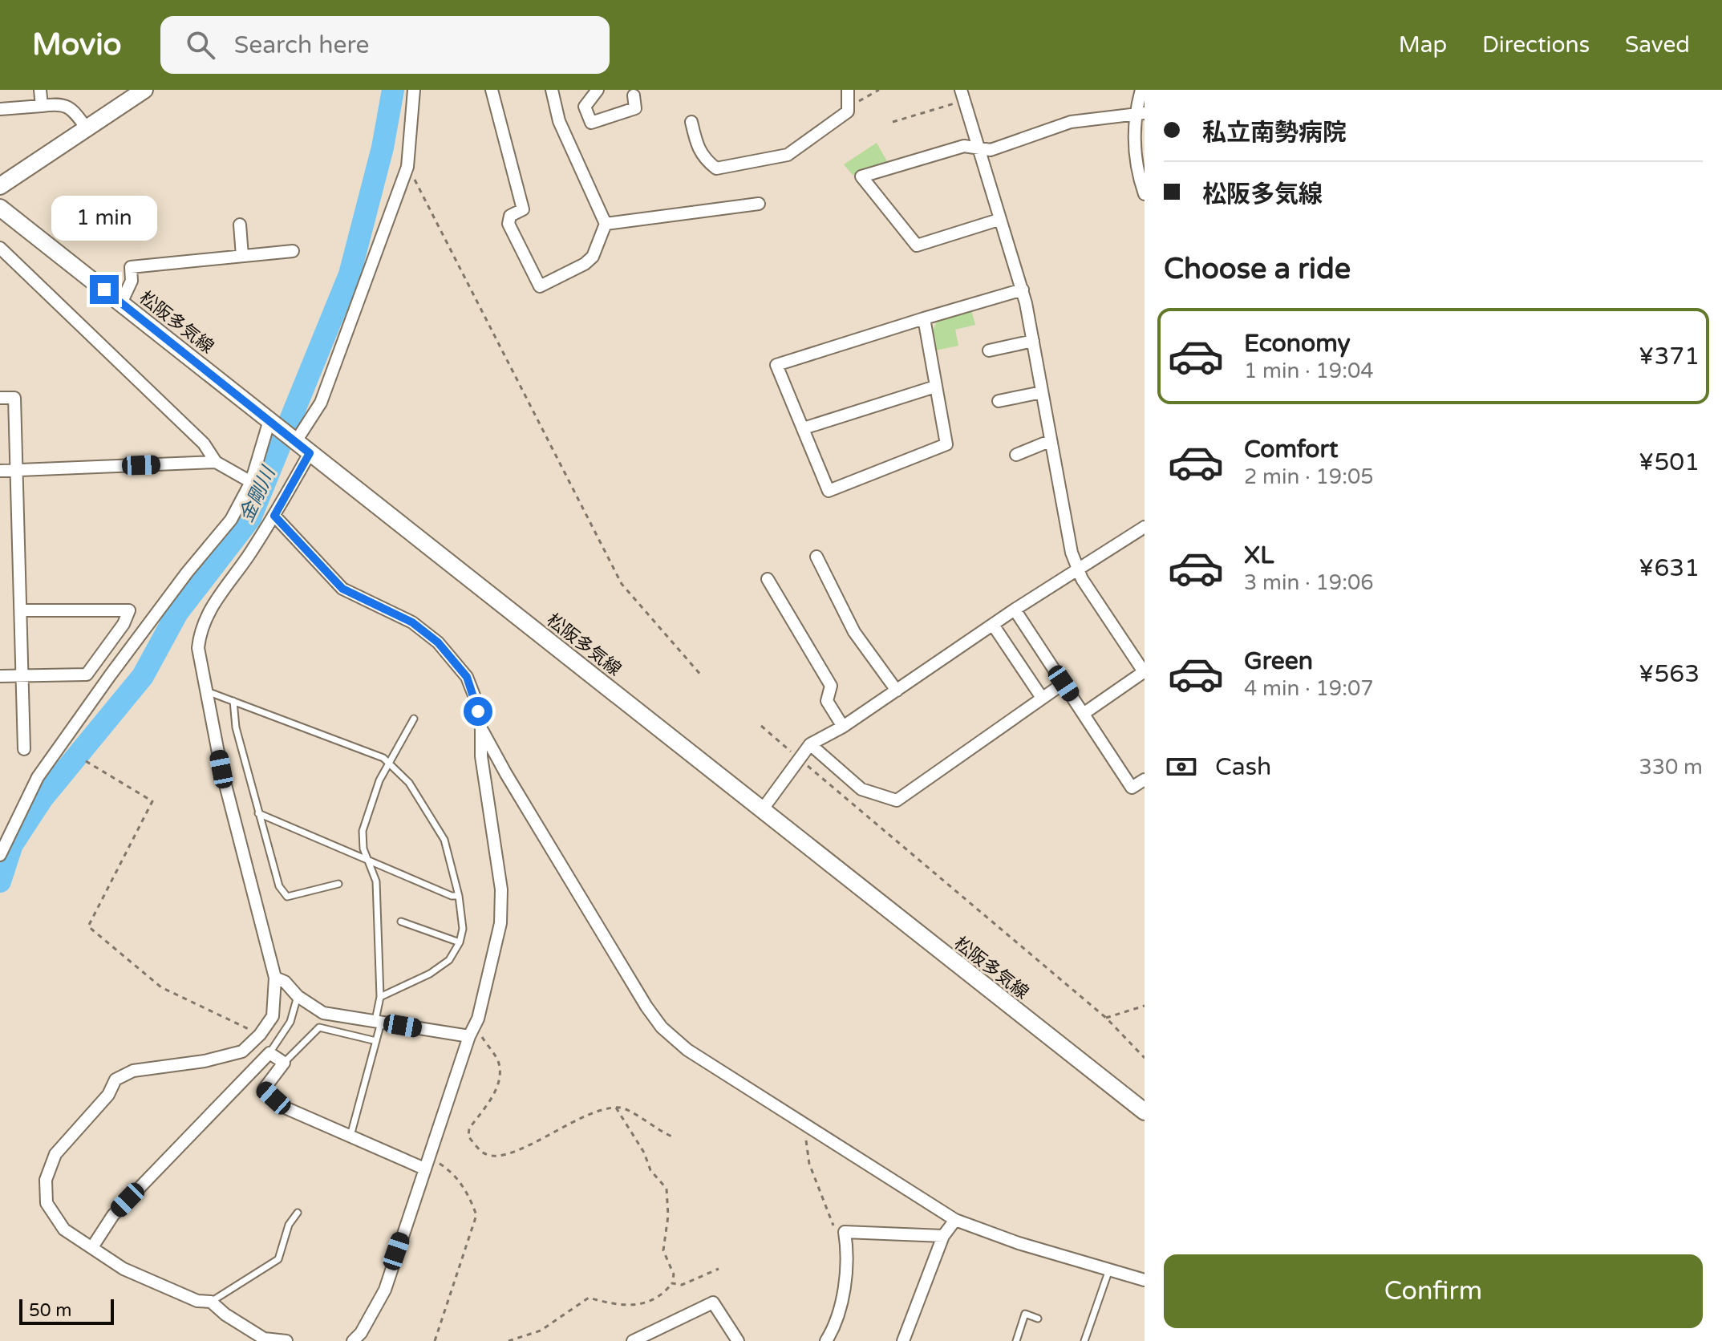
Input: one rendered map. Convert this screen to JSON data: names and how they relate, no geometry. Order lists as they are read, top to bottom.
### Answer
{
  "streets": {
    "main road": ["松阪多気線"]
  },
  "water": ["金剛川"],
  "scale_bar": "50 m",
  "page": {
    "header": "Movio",
    "search": "Search here",
    "nav": ["Map", "Directions", "Saved"],
    "banner": ["私立南勢病院", "松阪多気線"],
    "bubble": "1 min",
    "heading": "Choose a ride",
    "list": [
      {
        "name": "Economy",
        "note": "1 min · 19:04",
        "value": "¥371"
      },
      {
        "name": "Comfort",
        "note": "2 min · 19:05",
        "value": "¥501"
      },
      {
        "name": "XL",
        "note": "3 min · 19:06",
        "value": "¥631"
      },
      {
        "name": "Green",
        "note": "4 min · 19:07",
        "value": "¥563"
      }
    ],
    "pay": ["Cash", "330 m"],
    "buttons": "Confirm",
    "scale": "50 m"
  }
}
